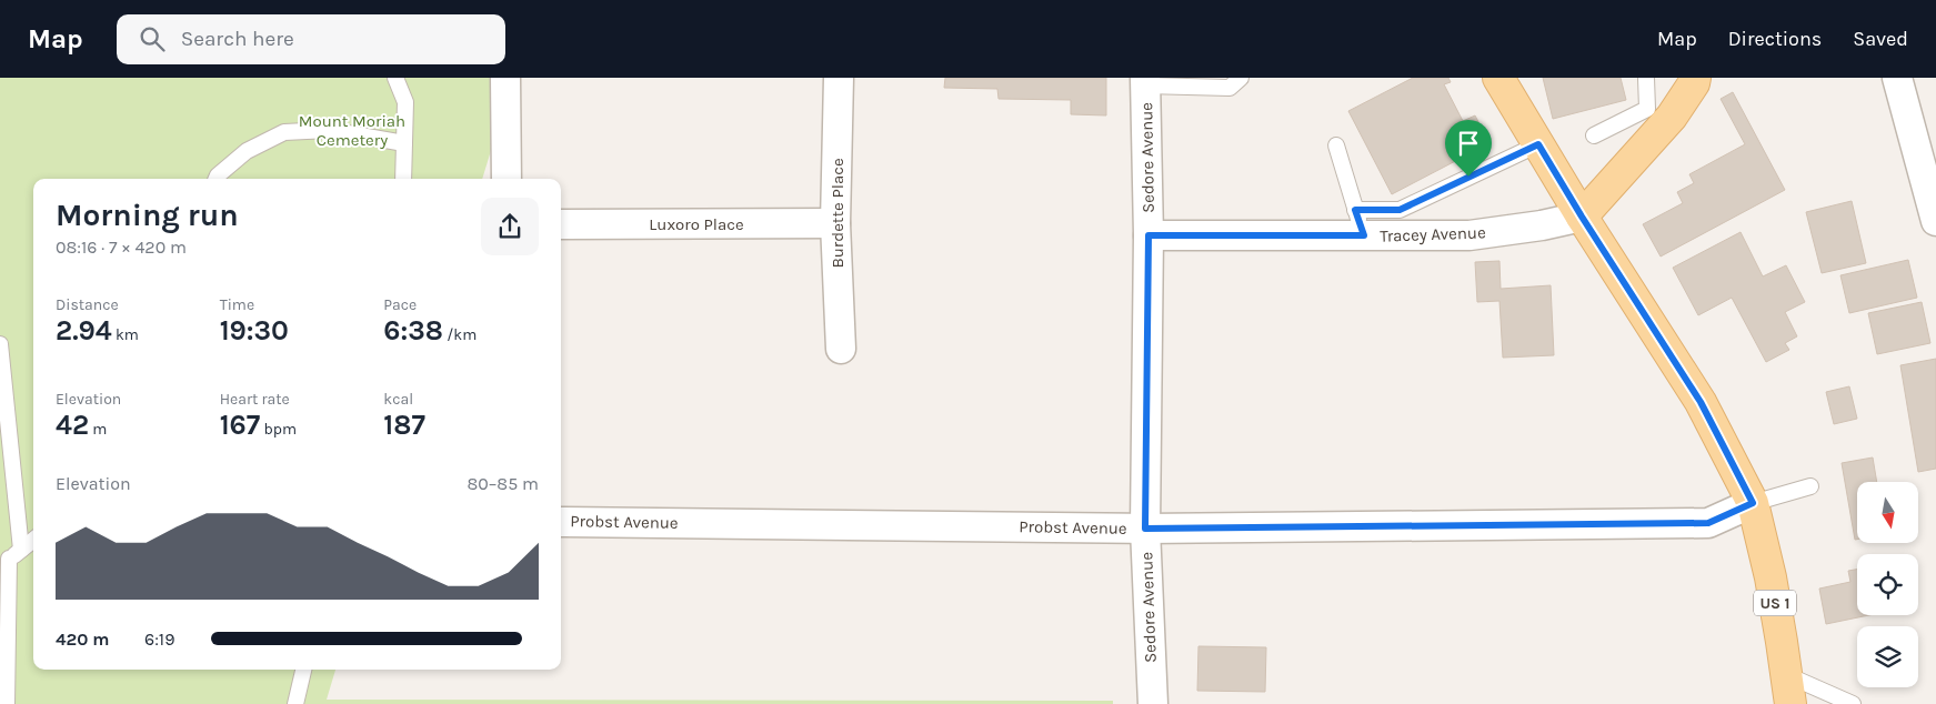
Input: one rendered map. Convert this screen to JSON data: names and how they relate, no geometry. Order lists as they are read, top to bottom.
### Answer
{
  "streets": {
    "main road": ["US 1"],
    "street": [
      "Sedore Avenue",
      "Burdette Place",
      "Luxoro Place",
      "Tracey Avenue",
      "Probst Avenue"
    ]
  },
  "crossings": [
    ["Sedore Avenue", "Tracey Avenue"],
    ["Sedore Avenue", "Probst Avenue"],
    ["Burdette Place", "Luxoro Place"],
    ["Tracey Avenue", "US 1"],
    ["Probst Avenue", "US 1"]
  ],
  "parks": ["Mount Moriah Cemetery"],
  "north": "bottom",
  "page": {
    "header": "Map",
    "search": "Search here",
    "nav": ["Map", "Directions", "Saved"],
    "heading": ["Morning run", "08:16 · 7 × 420 m"],
    "stats": [
      ["Distance", "2.94 km"],
      ["Time", "19:30"],
      ["Pace", "6:38 /km"],
      ["Elevation", "42 m"],
      ["Heart rate", "167 bpm"],
      ["kcal", "187"]
    ],
    "chart": ["Elevation", "80–85 m"],
    "list": [
      {
        "name": "420 m",
        "note": "6:19"
      }
    ]
  }
}
